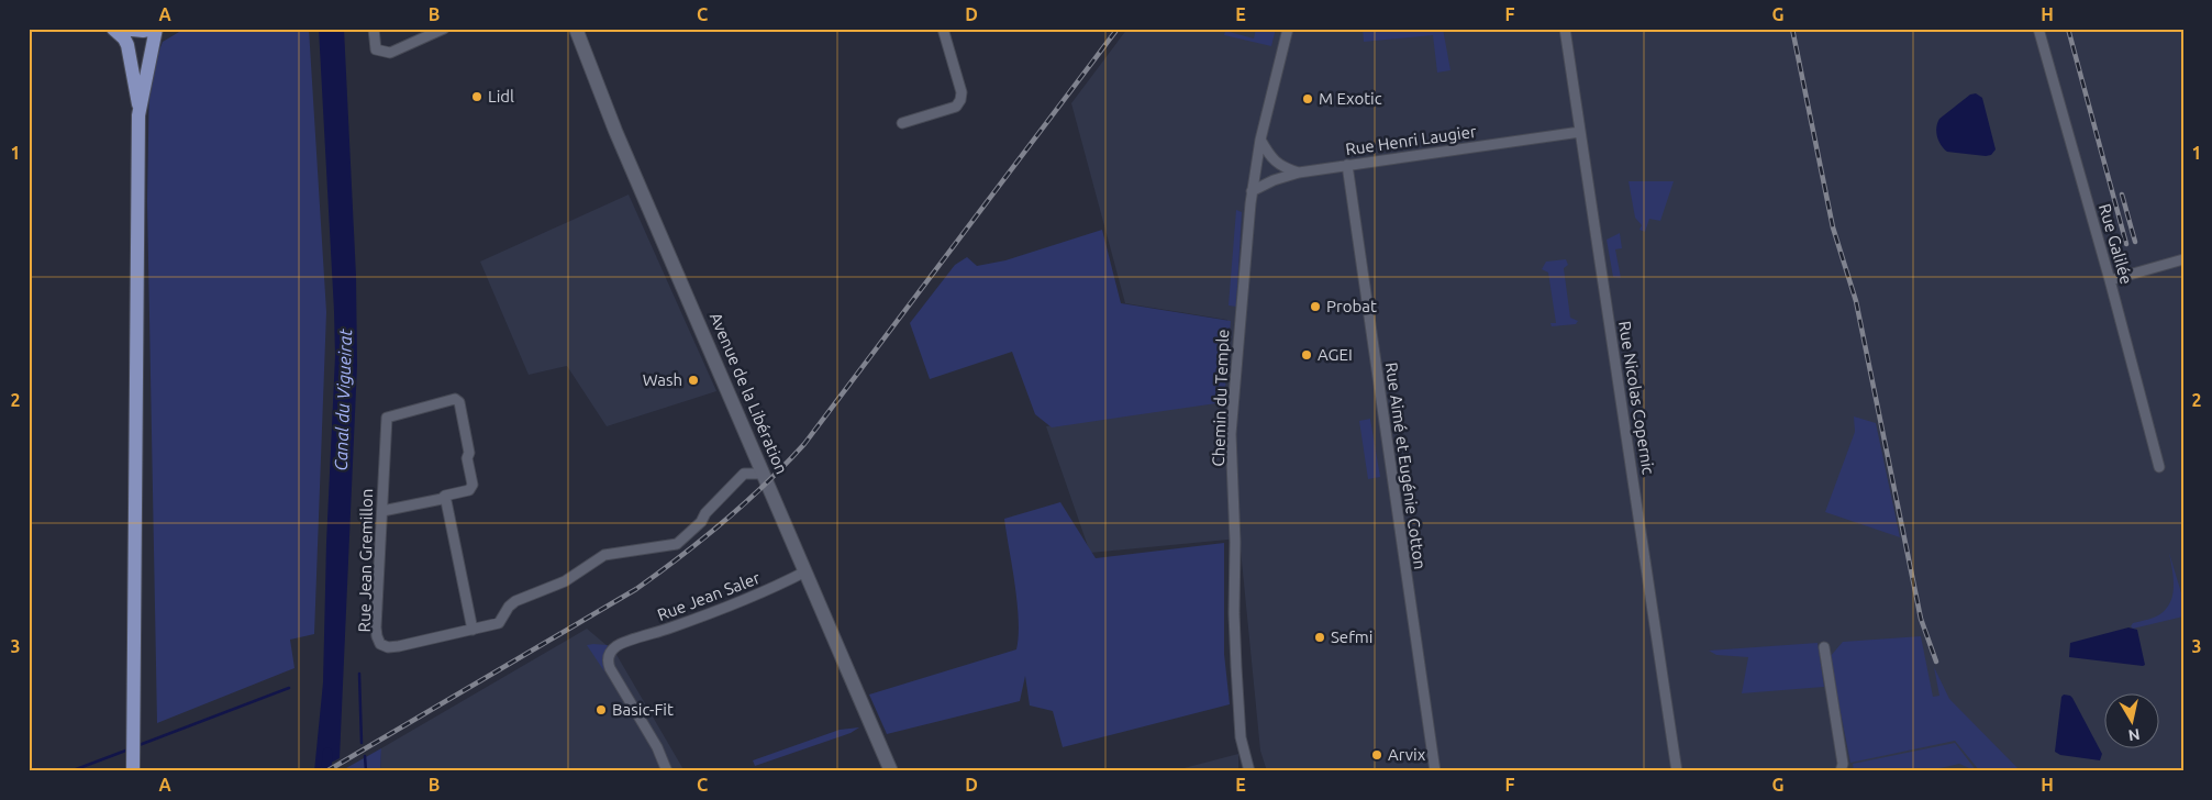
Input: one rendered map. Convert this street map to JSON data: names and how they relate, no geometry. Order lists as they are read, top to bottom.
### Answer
{
  "streets": {
    "main road": ["Avenue de la Libération"],
    "street": [
      "Rue Henri Laugier",
      "Rue Galilée",
      "Chemin du Temple",
      "Rue Nicolas Copernic",
      "Rue Aimé et Eugénie Cotton",
      "Rue Jean Gremillon",
      "Rue Jean Saler"
    ]
  },
  "crossings": [
    ["Rue Henri Laugier", "Chemin du Temple"],
    ["Rue Henri Laugier", "Rue Nicolas Copernic"],
    ["Rue Henri Laugier", "Rue Aimé et Eugénie Cotton"],
    ["Avenue de la Libération", "Rue Jean Saler"]
  ],
  "water": ["Canal du Vigueirat"],
  "places": [
    "Lidl",
    "M Exotic",
    "Probat",
    "AGEI",
    "Wash",
    "Sefmi",
    "Basic-Fit",
    "Arvix"
  ],
  "north": "bottom",
  "grid": {
    "columns": [
      "A",
      "B",
      "C",
      "D",
      "E",
      "F",
      "G",
      "H"
    ],
    "rows": ["1", "2", "3"]
  }
}
